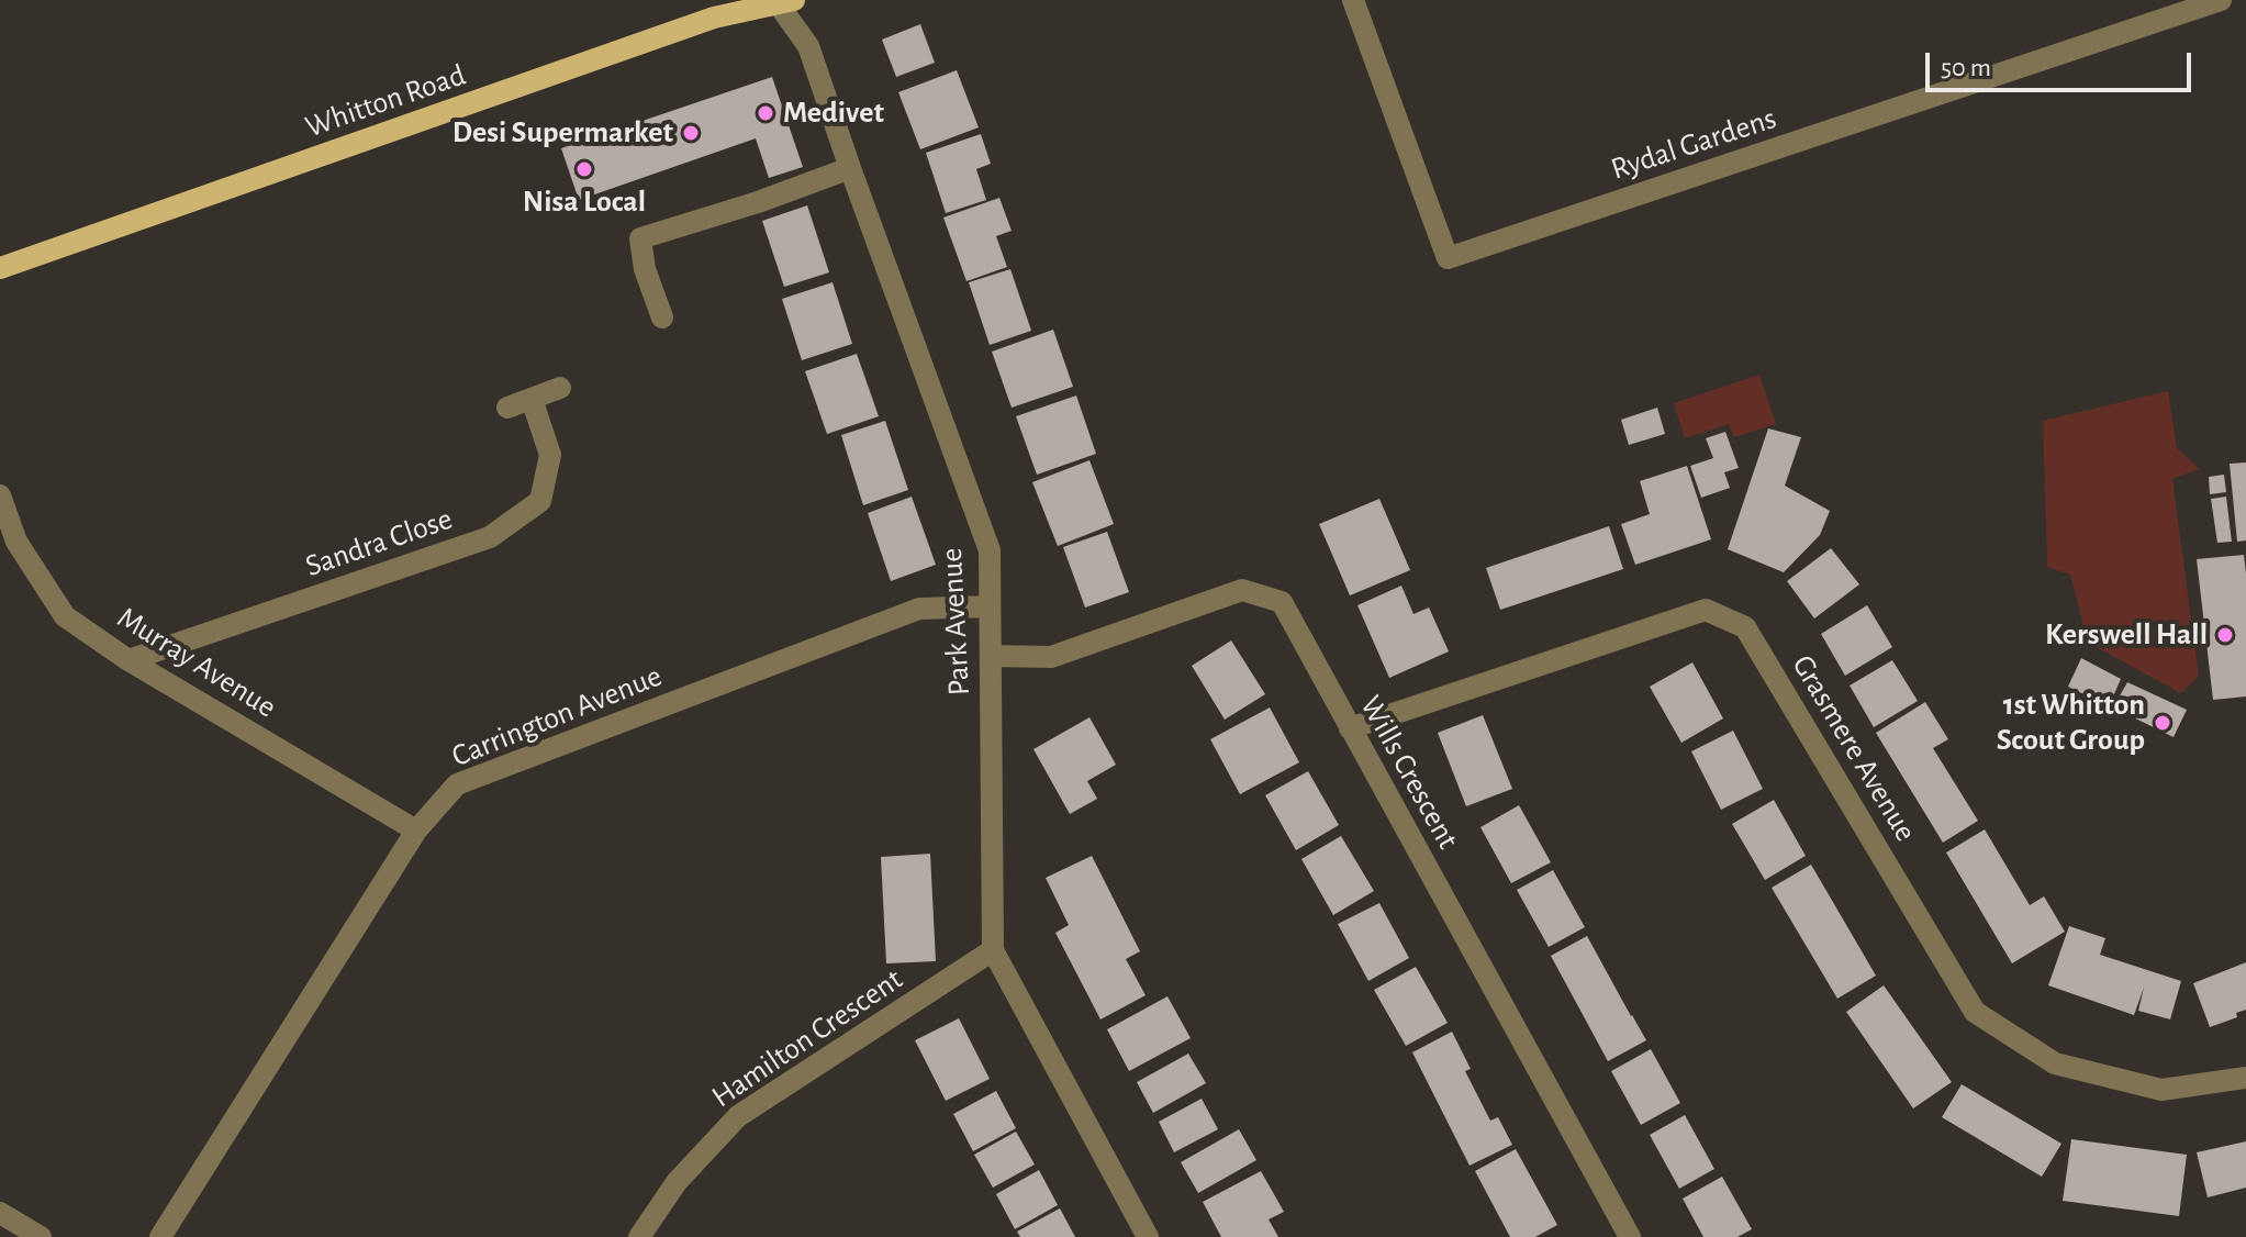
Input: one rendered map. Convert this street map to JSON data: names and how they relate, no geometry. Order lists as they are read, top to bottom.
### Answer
{
  "streets": {
    "main road": ["Whitton Road"],
    "street": [
      "Rydal Gardens",
      "Sandra Close",
      "Park Avenue",
      "Murray Avenue",
      "Carrington Avenue",
      "Grasmere Avenue",
      "Wills Crescent",
      "Hamilton Crescent"
    ]
  },
  "crossings": [
    ["Whitton Road", "Park Avenue"],
    ["Sandra Close", "Murray Avenue"],
    ["Park Avenue", "Carrington Avenue"],
    ["Park Avenue", "Wills Crescent"],
    ["Park Avenue", "Hamilton Crescent"],
    ["Murray Avenue", "Carrington Avenue"],
    ["Grasmere Avenue", "Wills Crescent"]
  ],
  "places": [
    "Medivet",
    "Desi Supermarket",
    "Nisa Local",
    "Kerswell Hall",
    "1st Whitton Scout Group"
  ],
  "scale_bar": "50 m"
}
